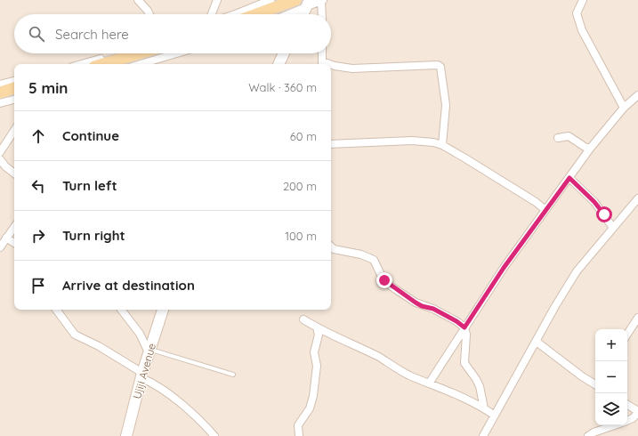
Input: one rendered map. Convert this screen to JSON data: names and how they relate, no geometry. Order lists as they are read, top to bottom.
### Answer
{
  "streets": {
    "main road": ["Ujiji Avenue"]
  },
  "page": {
    "search": "Search here",
    "heading": ["5 min", "Walk · 360 m"],
    "list": [
      ["Continue", "60 m"],
      ["Turn left", "200 m"],
      ["Turn right", "100 m"],
      "Arrive at destination"
    ],
    "map_buttons": ["+", "−"]
  }
}
